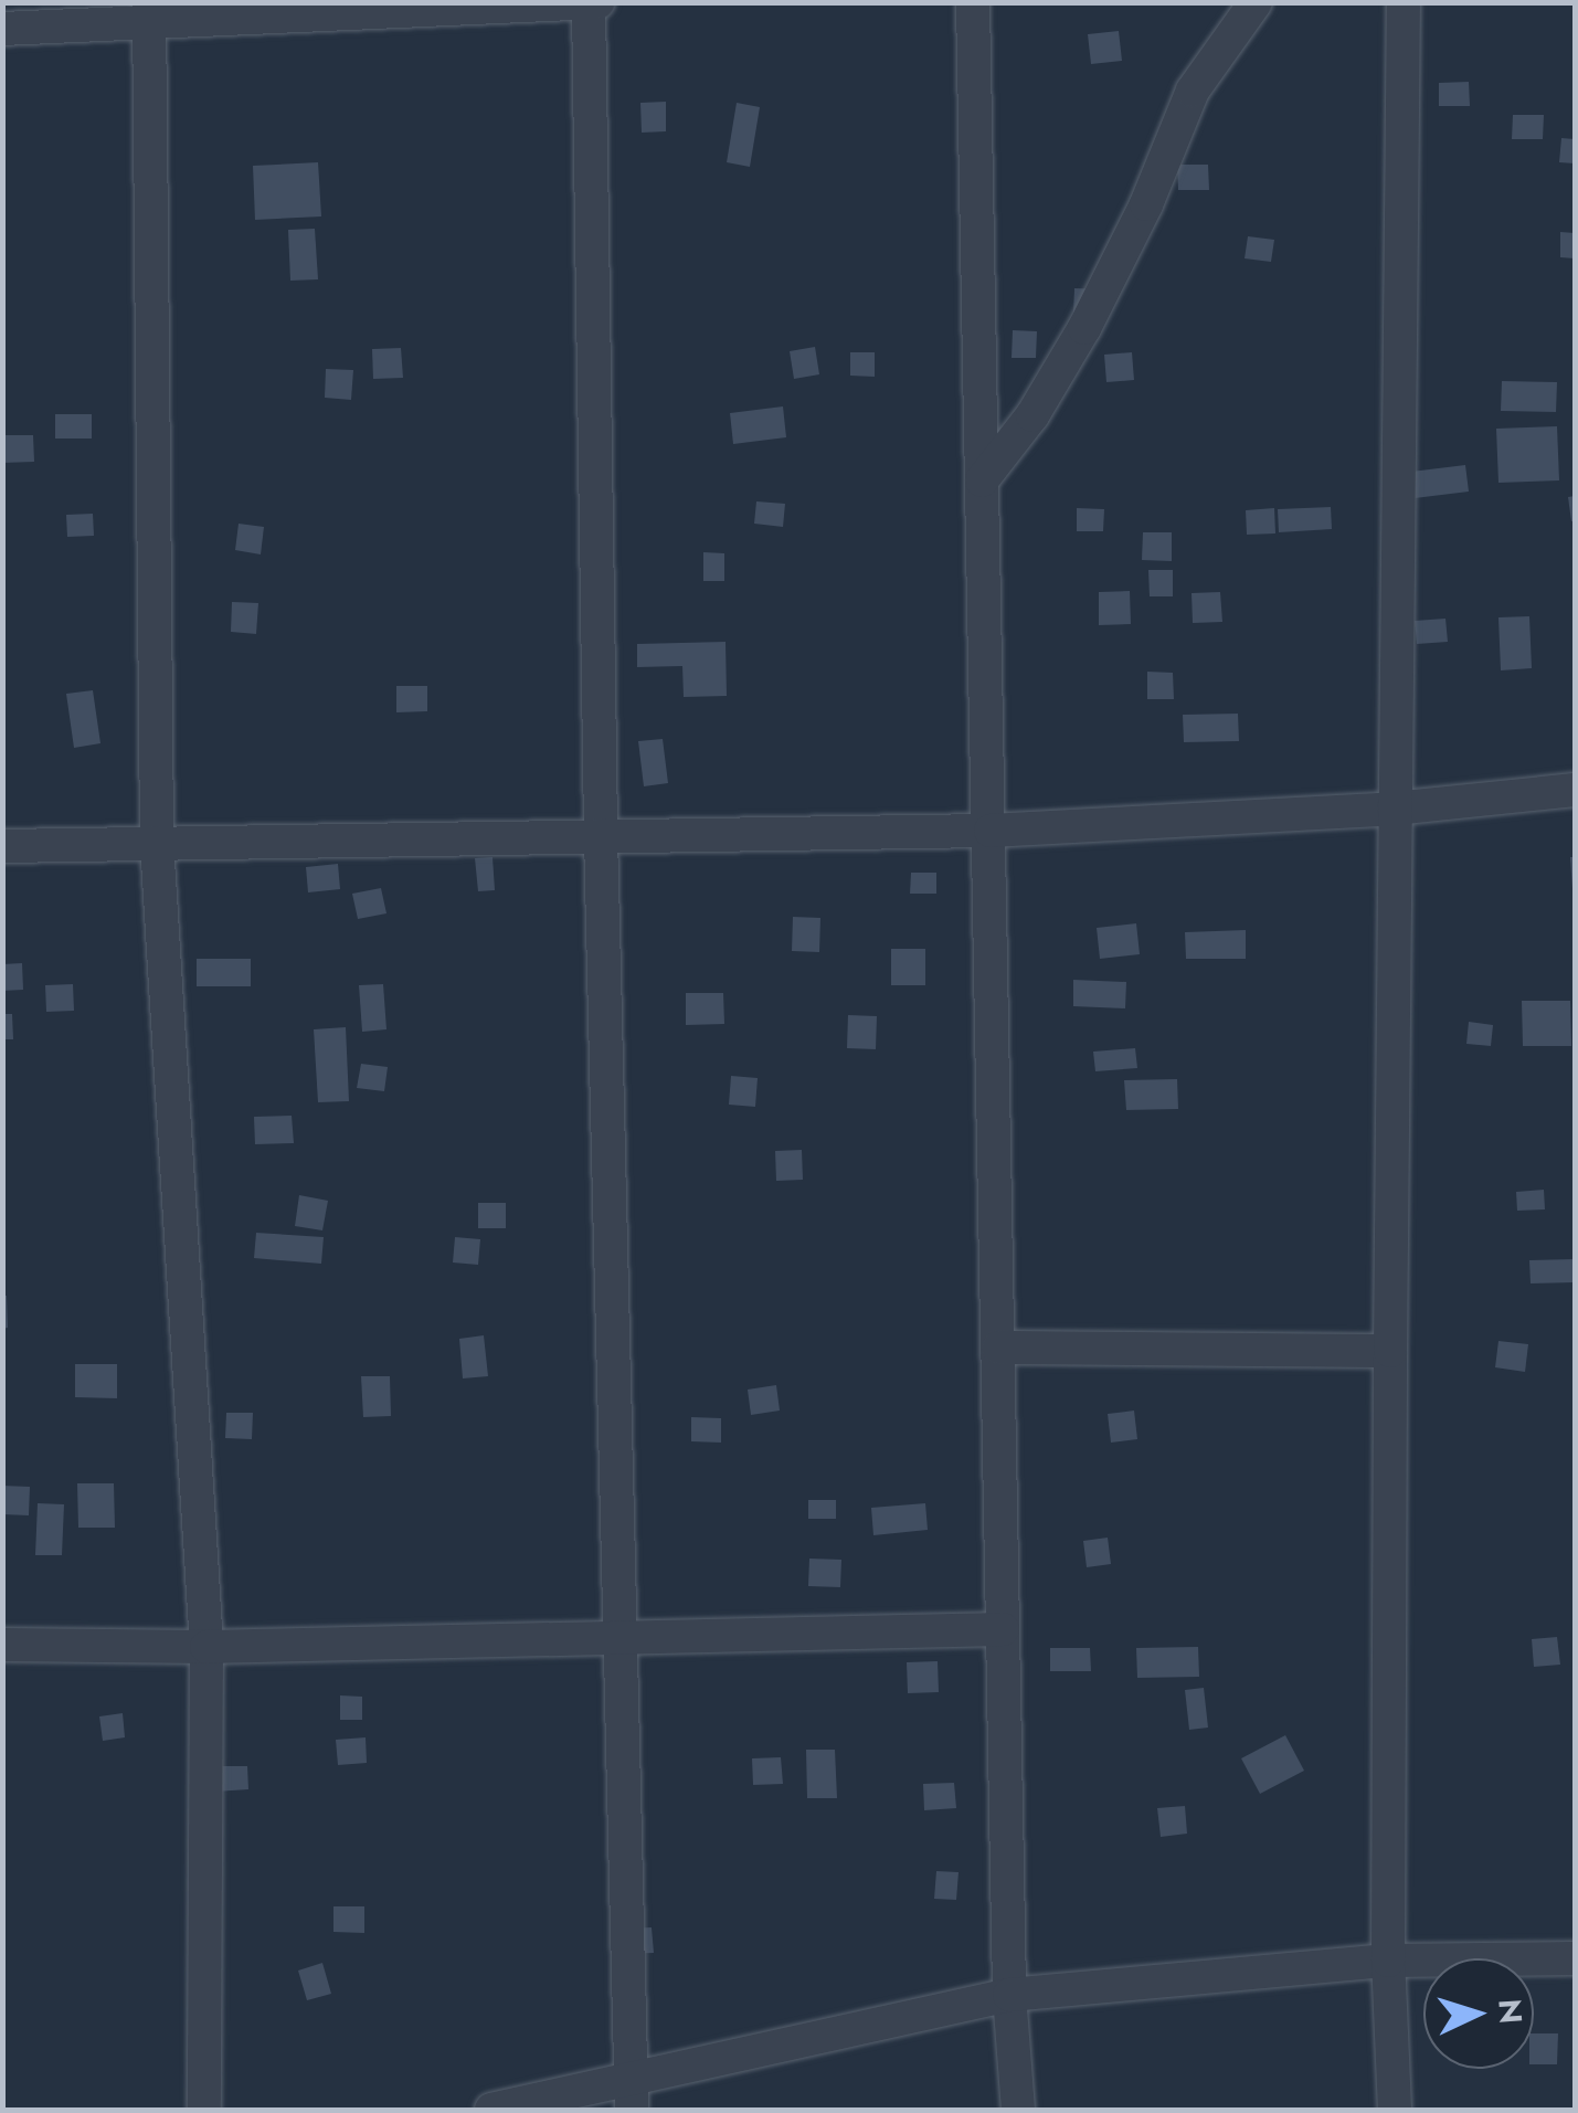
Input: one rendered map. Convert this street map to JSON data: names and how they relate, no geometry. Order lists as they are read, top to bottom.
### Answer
{
  "north": "right"
}
